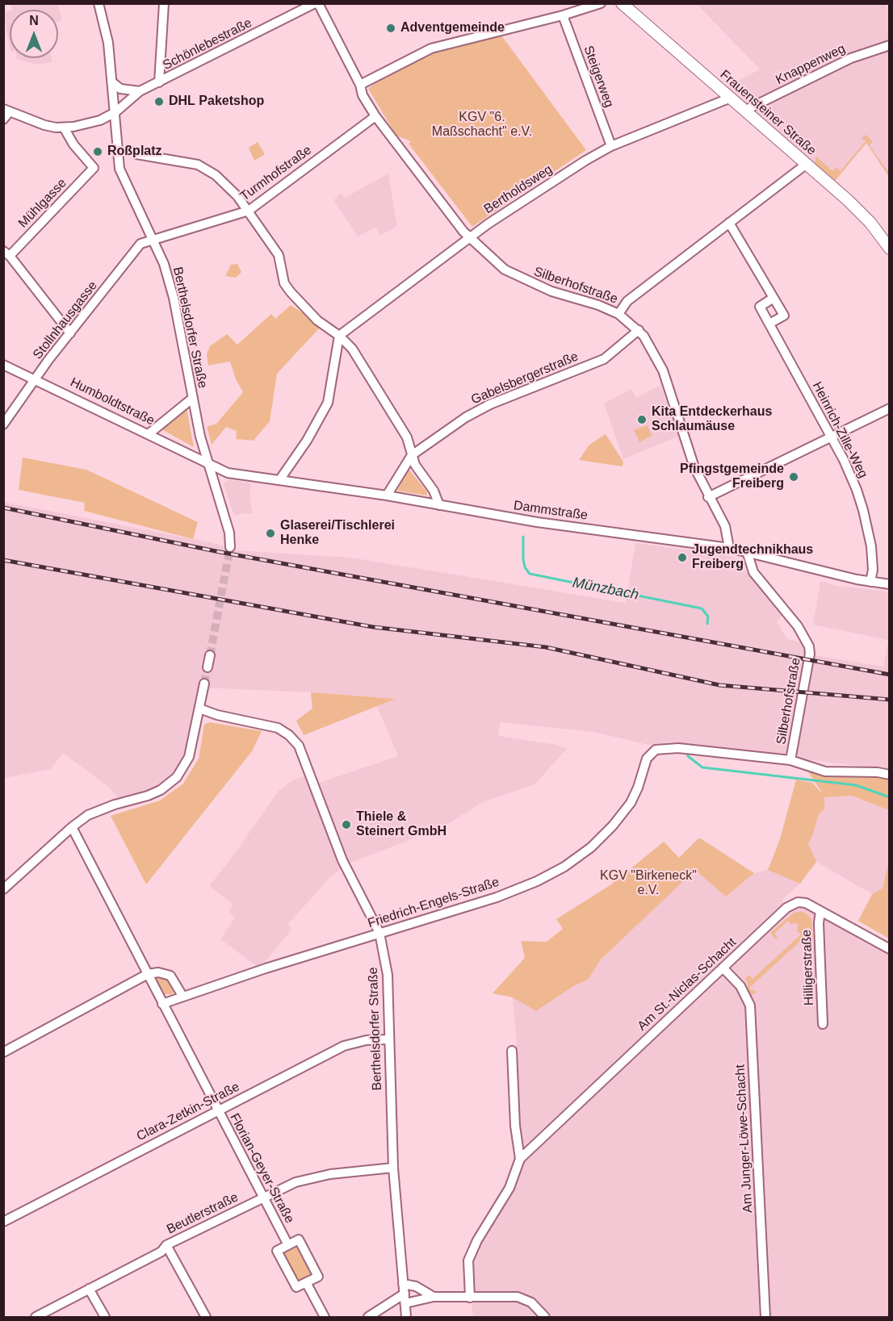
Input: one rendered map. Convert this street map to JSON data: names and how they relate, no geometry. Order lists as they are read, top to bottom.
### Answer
{
  "streets": {
    "main road": ["Frauensteiner Straße"],
    "street": [
      "Schönlebestraße",
      "Knappenweg",
      "Steigerweg",
      "Turmhofstraße",
      "Bertholdsweg",
      "Mühlgasse",
      "Silberhofstraße",
      "Stollnhausgasse",
      "Berthelsdorfer Straße",
      "Gabelsbergerstraße",
      "Humboldtstraße",
      "Heinrich-Zille-Weg",
      "Dammstraße",
      "Friedrich-Engels-Straße",
      "Hilligerstraße",
      "Am St.-Niclas-Schacht",
      "Clara-Zetkin-Straße",
      "Am Junger-Löwe-Schacht",
      "Florian-Geyer-Straße",
      "Beutlerstraße"
    ]
  },
  "crossings": [
    ["Schönlebestraße", "Mühlgasse"],
    ["Schönlebestraße", "Silberhofstraße"],
    ["Schönlebestraße", "Berthelsdorfer Straße"],
    ["Knappenweg", "Frauensteiner Straße"],
    ["Steigerweg", "Bertholdsweg"],
    ["Frauensteiner Straße", "Bertholdsweg"],
    ["Turmhofstraße", "Silberhofstraße"],
    ["Turmhofstraße", "Stollnhausgasse"],
    ["Turmhofstraße", "Berthelsdorfer Straße"],
    ["Bertholdsweg", "Silberhofstraße"],
    ["Silberhofstraße", "Gabelsbergerstraße"],
    ["Silberhofstraße", "Dammstraße"],
    ["Silberhofstraße", "Friedrich-Engels-Straße"],
    ["Stollnhausgasse", "Berthelsdorfer Straße"],
    ["Stollnhausgasse", "Humboldtstraße"],
    ["Berthelsdorfer Straße", "Humboldtstraße"],
    ["Berthelsdorfer Straße", "Dammstraße"],
    ["Berthelsdorfer Straße", "Friedrich-Engels-Straße"],
    ["Berthelsdorfer Straße", "Clara-Zetkin-Straße"],
    ["Berthelsdorfer Straße", "Beutlerstraße"],
    ["Gabelsbergerstraße", "Dammstraße"],
    ["Humboldtstraße", "Dammstraße"],
    ["Heinrich-Zille-Weg", "Dammstraße"],
    ["Friedrich-Engels-Straße", "Florian-Geyer-Straße"],
    ["Hilligerstraße", "Am St.-Niclas-Schacht"],
    ["Am St.-Niclas-Schacht", "Am Junger-Löwe-Schacht"],
    ["Clara-Zetkin-Straße", "Florian-Geyer-Straße"],
    ["Florian-Geyer-Straße", "Beutlerstraße"]
  ],
  "water": ["Münzbach"],
  "parks": ["KGV \"6. Maßschacht\" e.V.", "KGV \"Birkeneck\" e.V."],
  "places": [
    "Adventgemeinde",
    "DHL Paketshop",
    "Roßplatz",
    "Kita Entdeckerhaus Schlaumäuse",
    "Pfingstgemeinde Freiberg",
    "Glaserei/Tischlerei Henke",
    "Jugendtechnikhaus Freiberg",
    "Thiele & Steinert GmbH"
  ],
  "north": "top"
}
